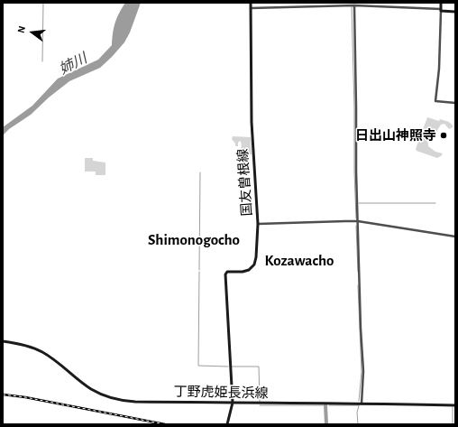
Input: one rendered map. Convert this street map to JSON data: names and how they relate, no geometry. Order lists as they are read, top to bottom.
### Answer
{
  "streets": {
    "main road": ["国友曽根線", "丁野虎姫長浜線"]
  },
  "crossings": [
    ["国友曽根線", "丁野虎姫長浜線"]
  ],
  "districts": ["Shimonogocho", "Kozawacho"],
  "water": ["姉川"],
  "places": ["日出山神照寺"],
  "north": "left"
}
